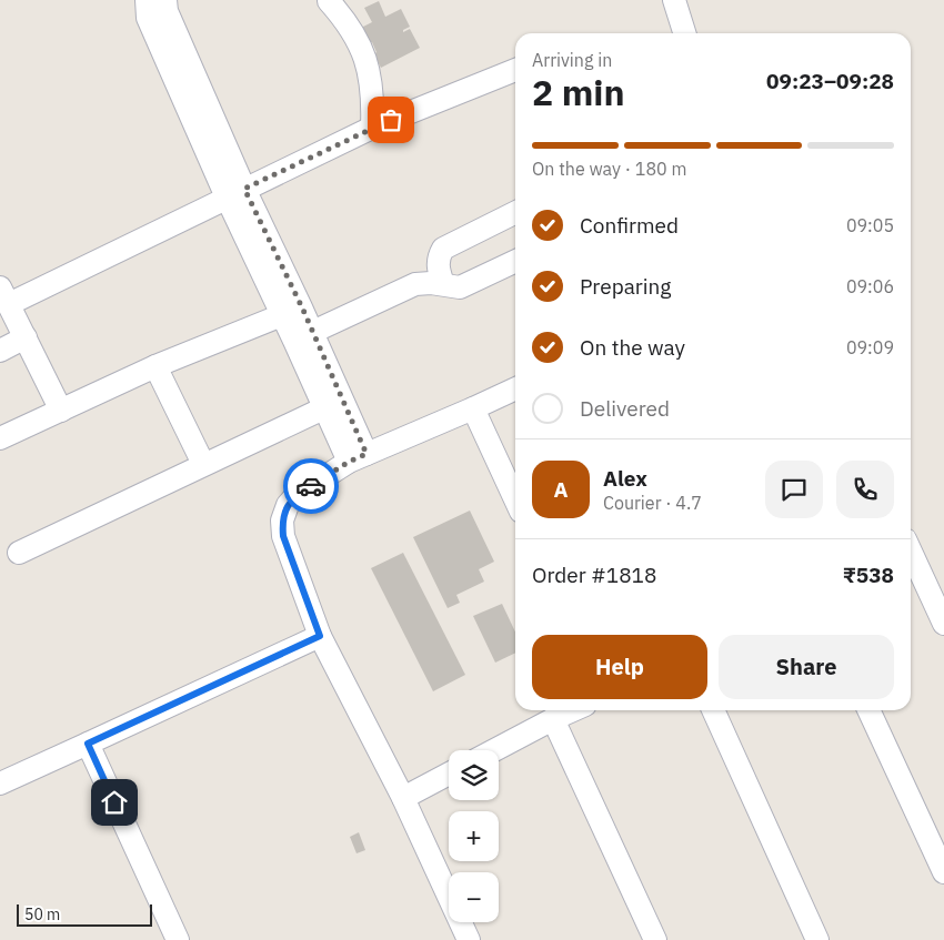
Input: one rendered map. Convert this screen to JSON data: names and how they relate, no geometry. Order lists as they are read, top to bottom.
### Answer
{
  "scale_bar": "50 m",
  "page": {
    "heading": ["2 min", "Arriving in", "09:23–09:28"],
    "panel": [
      "Alex",
      "Courier · 4.7",
      "Order #1818",
      "₹538"
    ],
    "bar": "On the way · 180 m",
    "list": [
      ["Confirmed", "09:05"],
      ["Preparing", "09:06"],
      ["On the way", "09:09"],
      "Delivered"
    ],
    "round": "A",
    "buttons": ["Help", "Share"],
    "map_buttons": ["+", "−"],
    "scale": "50 m"
  }
}
